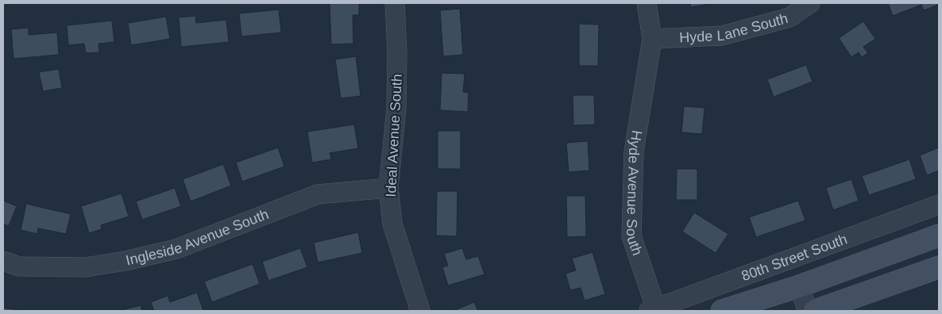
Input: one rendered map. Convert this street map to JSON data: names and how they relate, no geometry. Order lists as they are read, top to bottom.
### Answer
{
  "streets": {
    "main road": ["80th Street South"],
    "street": [
      "Hyde Lane South",
      "Ideal Avenue South",
      "Hyde Avenue South",
      "Ingleside Avenue South"
    ]
  },
  "crossings": [
    ["Hyde Lane South", "Hyde Avenue South"],
    ["Ideal Avenue South", "Ingleside Avenue South"],
    ["Hyde Avenue South", "80th Street South"]
  ]
}
